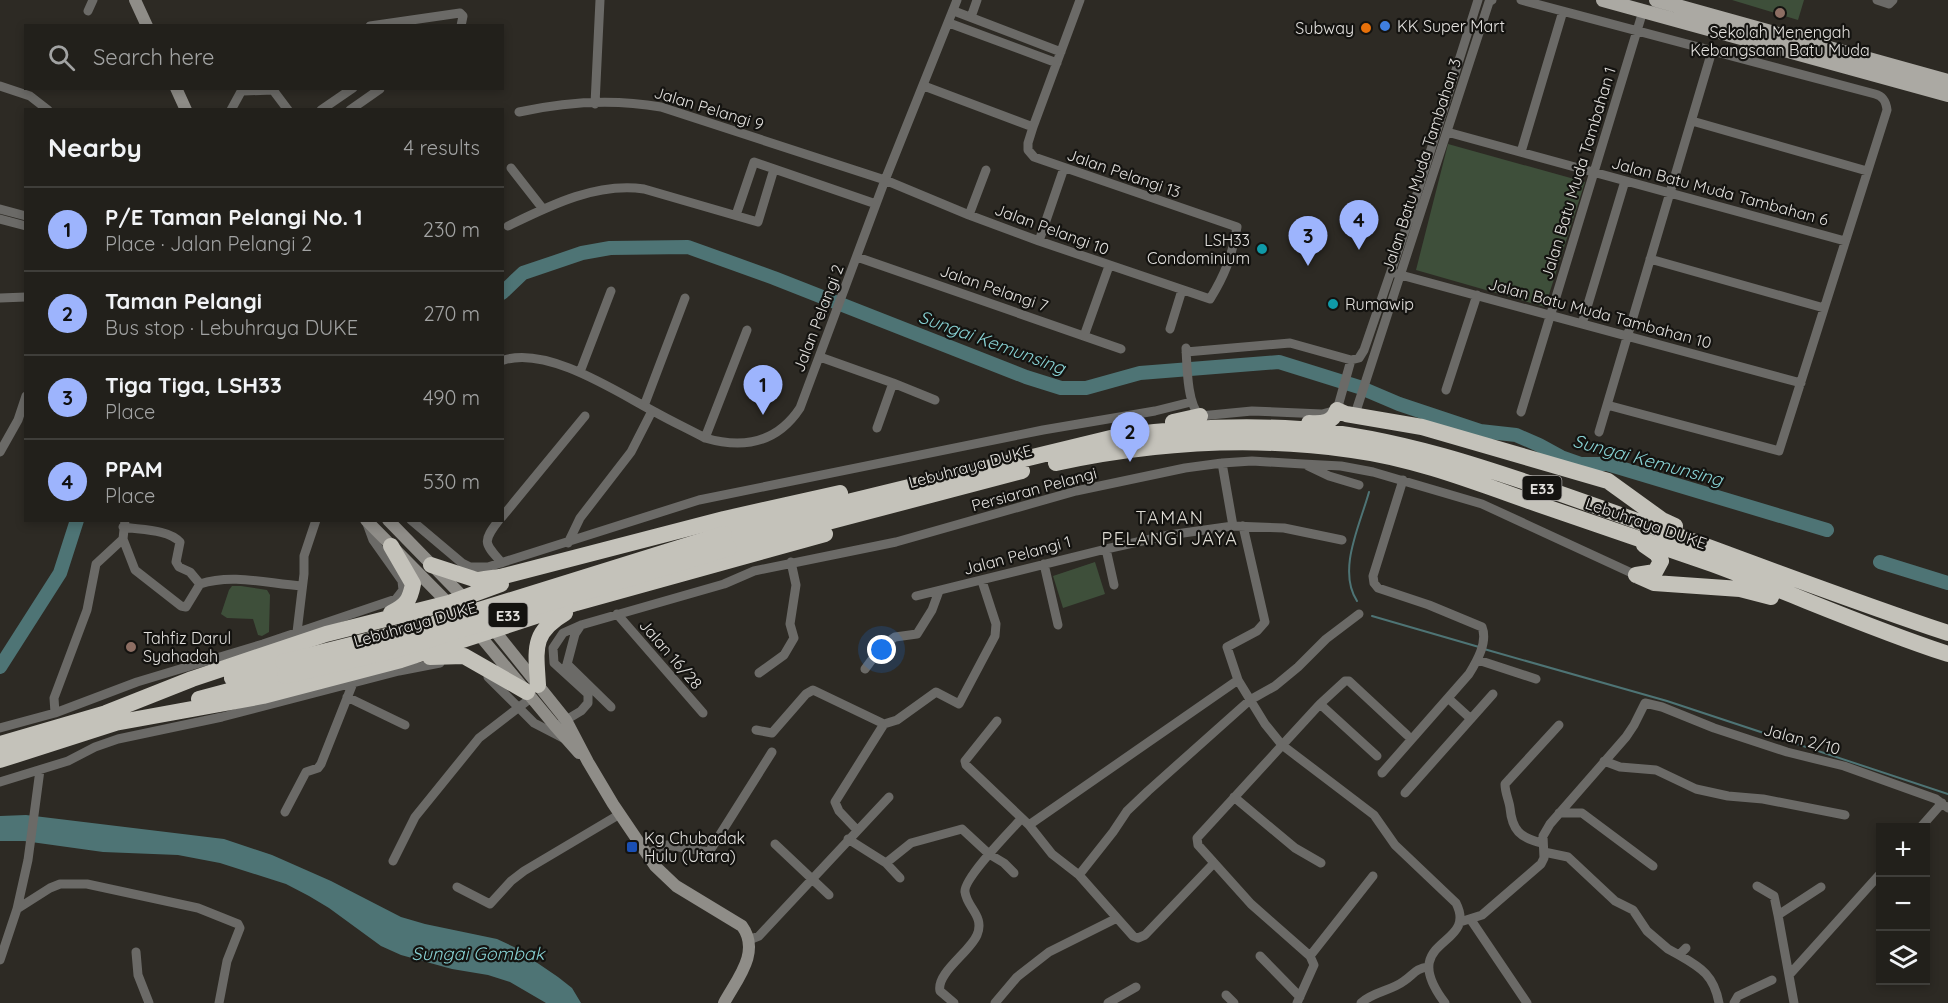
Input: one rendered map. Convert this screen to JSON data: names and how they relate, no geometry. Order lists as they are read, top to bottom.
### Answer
{
  "streets": {
    "highway": ["Lebuhraya DUKE", "E33"],
    "street": [
      "Jalan Pelangi 9",
      "Jalan Batu Muda Tambahan 3",
      "Jalan Pelangi 13",
      "Jalan Batu Muda Tambahan 1",
      "Jalan Batu Muda Tambahan 6",
      "Jalan Pelangi 10",
      "Jalan Pelangi 7",
      "Jalan Batu Muda Tambahan 10",
      "Jalan Pelangi 2",
      "Persiaran Pelangi",
      "Jalan Pelangi 1",
      "Jalan 16/28",
      "Jalan 2/10"
    ]
  },
  "crossings": [
    ["Jalan Pelangi 9", "Jalan Pelangi 10"],
    ["Jalan Pelangi 9", "Jalan Pelangi 2"],
    ["Jalan Batu Muda Tambahan 3", "Jalan Batu Muda Tambahan 6"],
    ["Jalan Batu Muda Tambahan 3", "Jalan Batu Muda Tambahan 10"],
    ["Jalan Pelangi 13", "Jalan Pelangi 10"],
    ["Jalan Batu Muda Tambahan 1", "Jalan Batu Muda Tambahan 6"],
    ["Jalan Batu Muda Tambahan 1", "Jalan Batu Muda Tambahan 10"],
    ["Jalan Pelangi 10", "Jalan Pelangi 2"],
    ["Jalan Pelangi 7", "Jalan Pelangi 2"],
    ["Persiaran Pelangi", "Jalan 16/28"]
  ],
  "districts": ["TAMAN PELANGI JAYA"],
  "water": ["Sungai Kemunsing", "Sungai Gombak"],
  "places": {
    "other": [
      "Sekolah Menengah Kebangsaan Batu Muda",
      "KK Super Mart",
      "Subway",
      "LSH33 Condominium",
      "Rumawip",
      "Tahfiz Darul Syahadah"
    ],
    "transit": ["Kg Chubadak Hulu (Utara)"]
  },
  "page": {
    "search": "Search here",
    "heading": ["Nearby", "4 results"],
    "list": [
      {
        "mark": "1",
        "name": "P/E Taman Pelangi No. 1",
        "note": "Place · Jalan Pelangi 2",
        "value": "230 m"
      },
      {
        "mark": "2",
        "name": "Taman Pelangi",
        "note": "Bus stop · Lebuhraya DUKE",
        "value": "270 m"
      },
      {
        "mark": "3",
        "name": "Tiga Tiga, LSH33",
        "note": "Place",
        "value": "490 m"
      },
      {
        "mark": "4",
        "name": "PPAM",
        "note": "Place",
        "value": "530 m"
      }
    ],
    "pins": [
      "4",
      "3",
      "1",
      "2"
    ],
    "map_buttons": ["+", "−"]
  }
}
